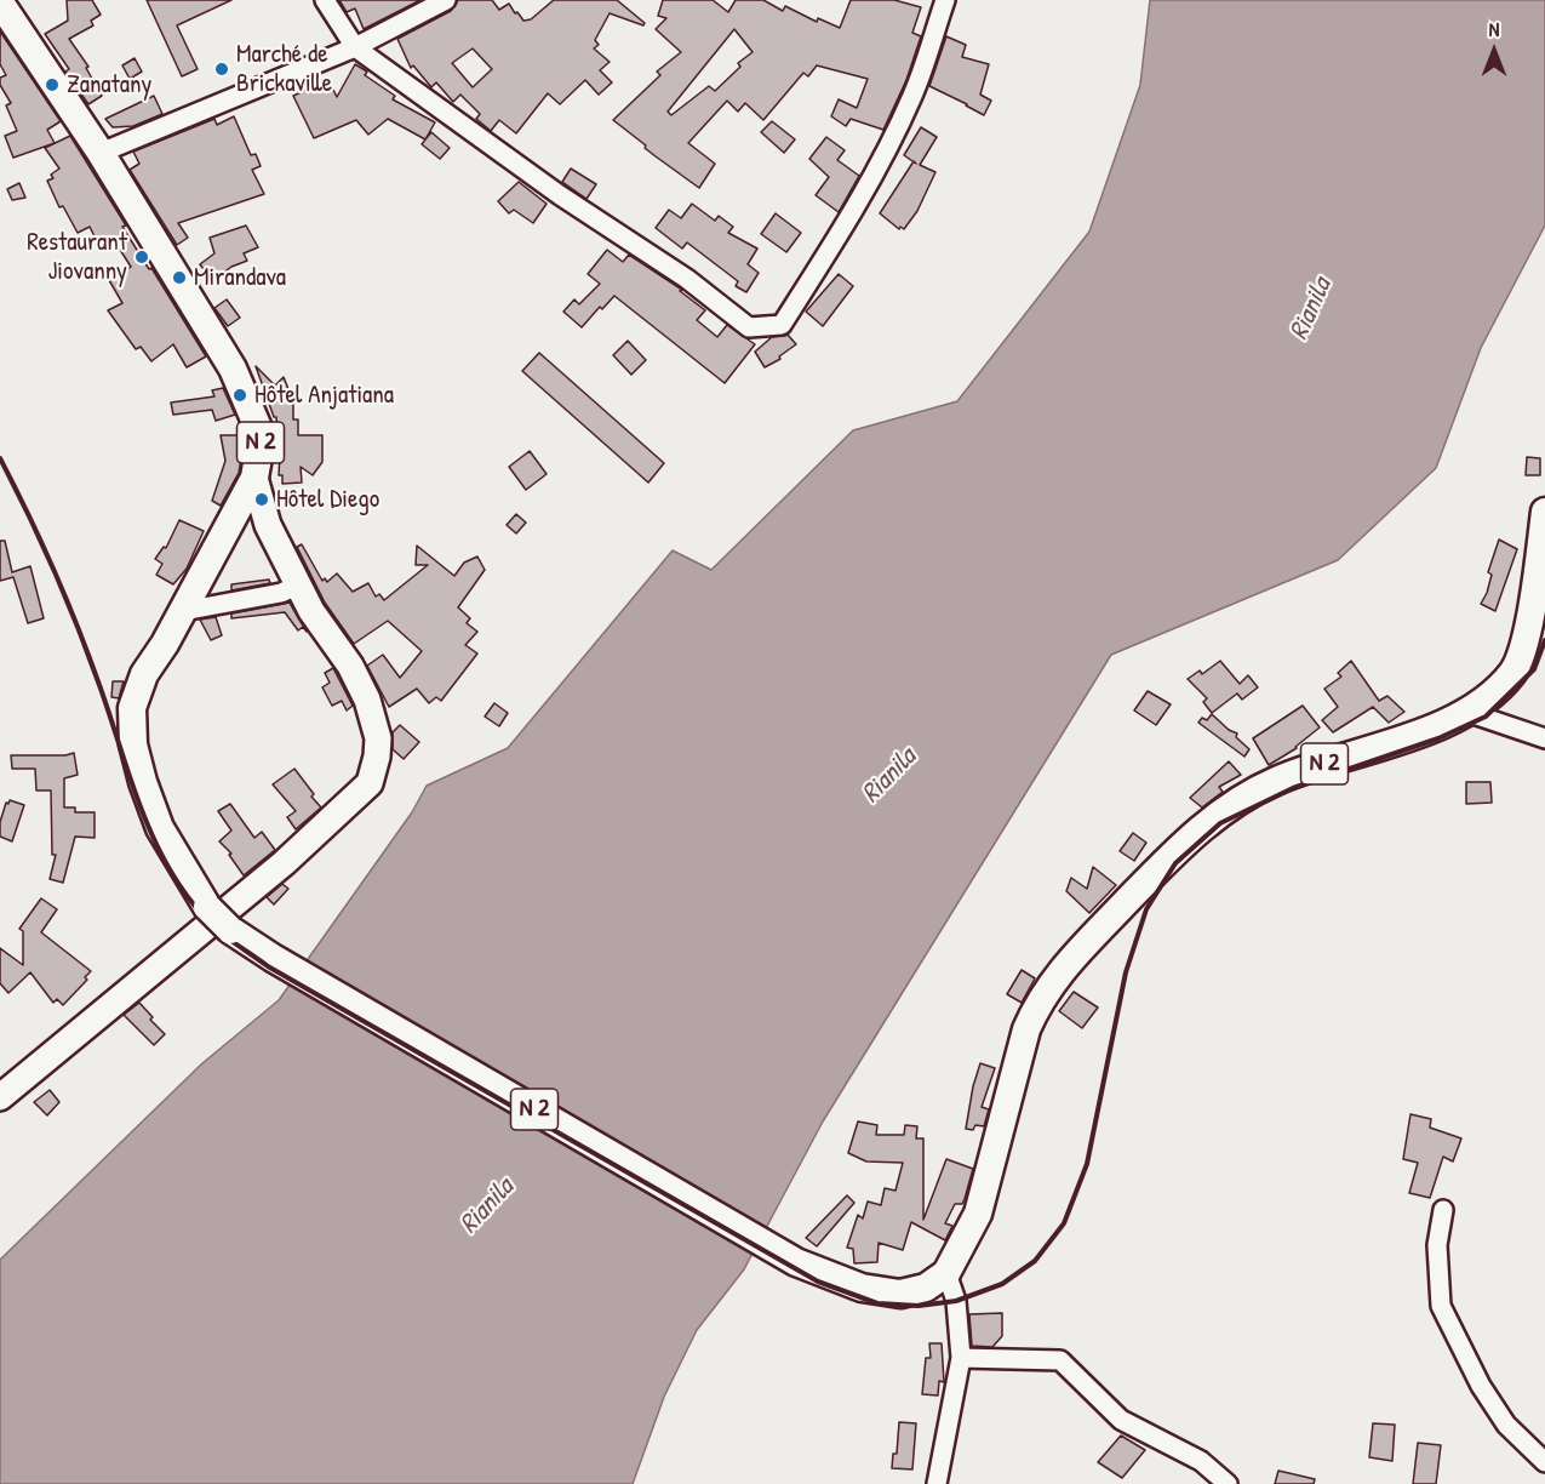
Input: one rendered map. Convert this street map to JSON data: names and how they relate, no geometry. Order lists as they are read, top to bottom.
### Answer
{
  "streets": {
    "main road": ["N 2"]
  },
  "water": ["Rianila"],
  "places": [
    "Marché de Brickaville",
    "Zanatany",
    "Restaurant Jiovanny",
    "Mirandava",
    "Hôtel Anjatiana",
    "Hôtel Diego"
  ],
  "north": "top"
}
